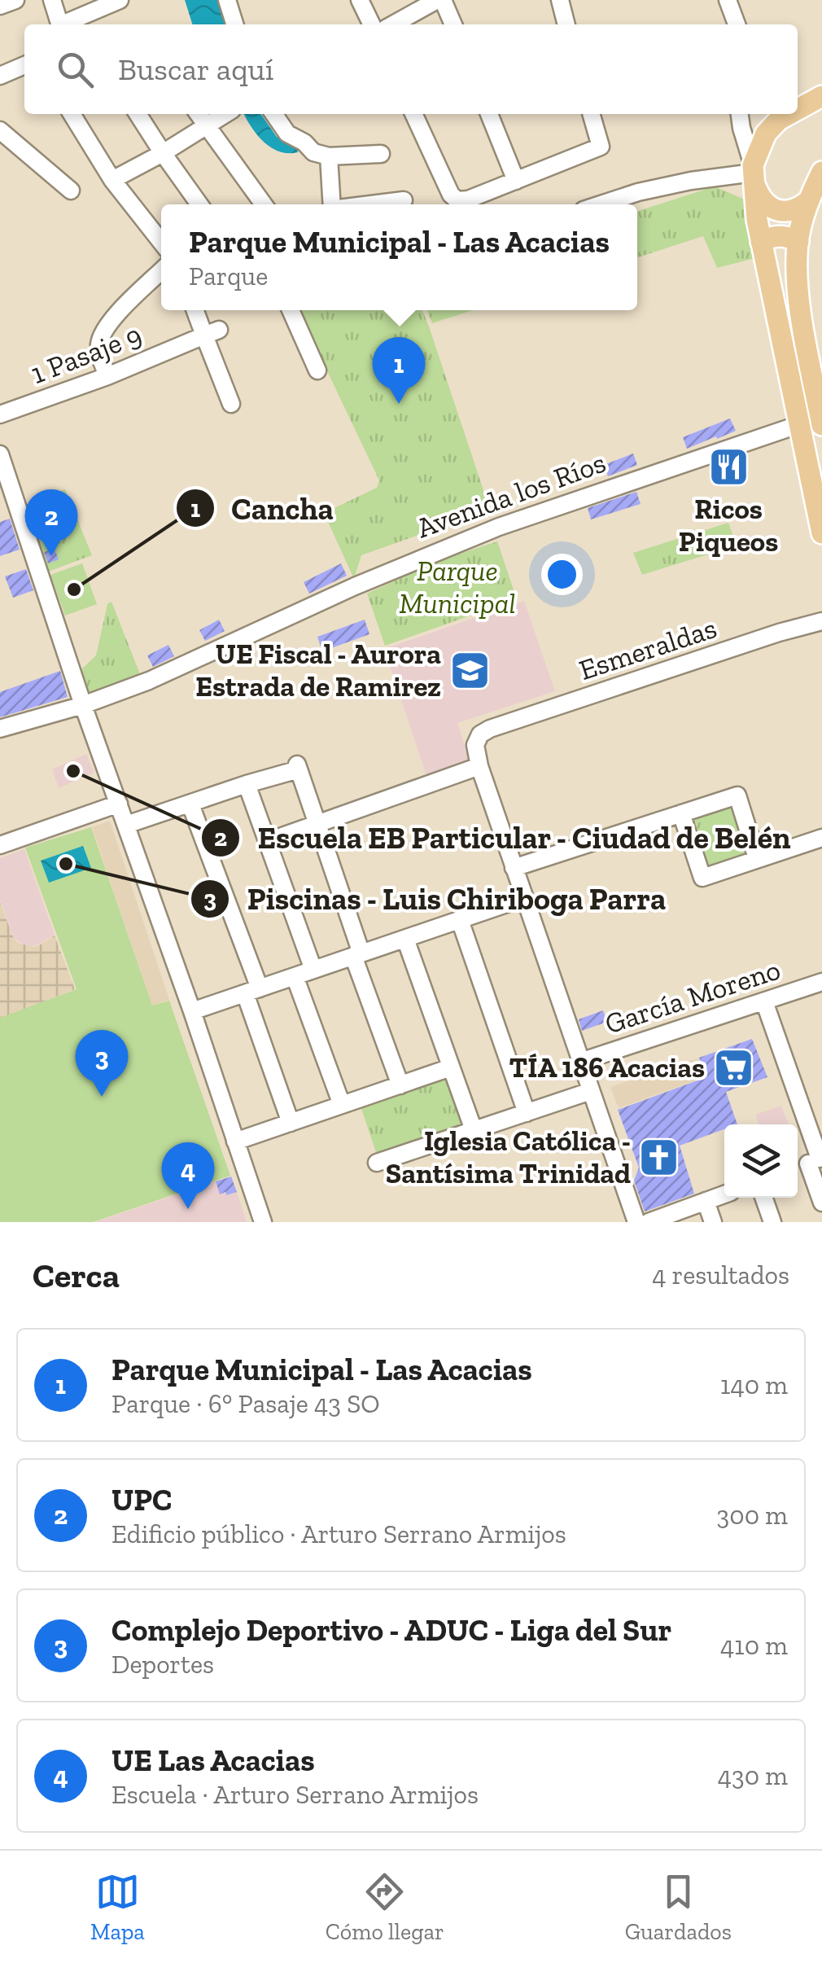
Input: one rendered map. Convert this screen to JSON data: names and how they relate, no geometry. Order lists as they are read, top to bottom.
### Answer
{
  "streets": {
    "main road": ["Avenida los Ríos"],
    "street": ["1 Pasaje 9", "Esmeraldas", "García Moreno"]
  },
  "parks": ["Parque Municipal"],
  "places": {
    "restaurant": ["Ricos Piqueos"],
    "other": ["Cancha", "Escuela EB Particular - Ciudad de Belén", "Piscinas - Luis Chiriboga Parra"],
    "school or university": ["UE Fiscal - Aurora Estrada de Ramirez"],
    "supermarket": ["TÍA 186 Acacias"],
    "church": ["Iglesia Católica - Santísima Trinidad"]
  },
  "page": {
    "search": "Buscar aquí",
    "popup": ["Parque Municipal - Las Acacias", "Parque"],
    "pins": [
      "1",
      "2",
      "3",
      "4"
    ],
    "heading": ["Cerca", "4 resultados"],
    "list": [
      {
        "mark": "1",
        "name": "Parque Municipal - Las Acacias",
        "note": "Parque · 6° Pasaje 43 SO",
        "value": "140 m"
      },
      {
        "mark": "2",
        "name": "UPC",
        "note": "Edificio público · Arturo Serrano Armijos",
        "value": "300 m"
      },
      {
        "mark": "3",
        "name": "Complejo Deportivo - ADUC - Liga del Sur",
        "note": "Deportes",
        "value": "410 m"
      },
      {
        "mark": "4",
        "name": "UE Las Acacias",
        "note": "Escuela · Arturo Serrano Armijos",
        "value": "430 m"
      }
    ],
    "nav": ["Mapa", "Cómo llegar", "Guardados"]
  }
}
